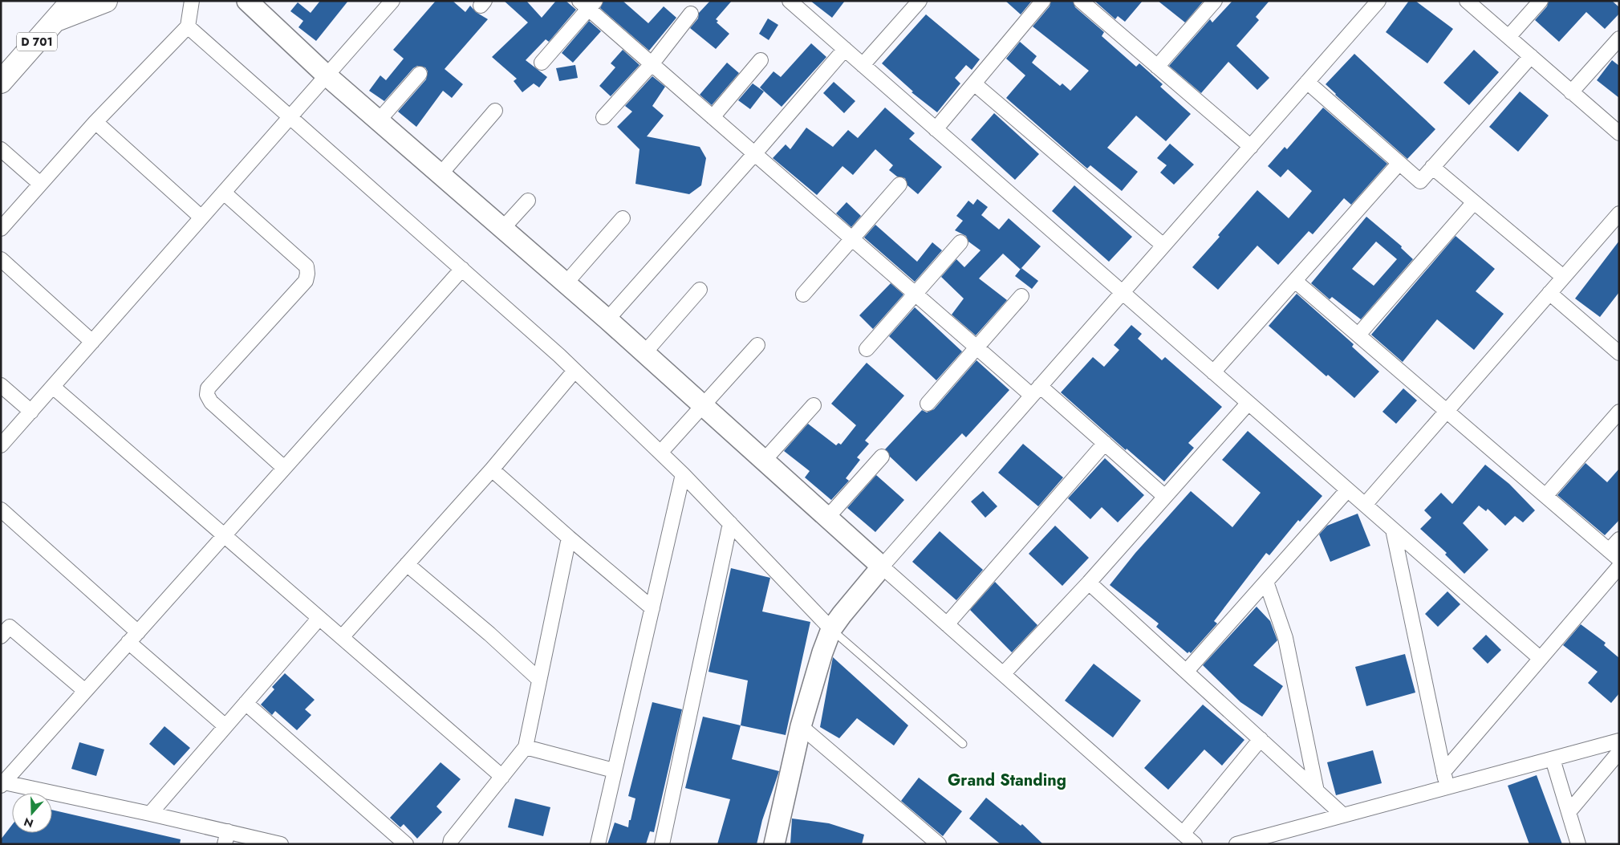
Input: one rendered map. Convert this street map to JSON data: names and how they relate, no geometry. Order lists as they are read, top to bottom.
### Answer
{
  "streets": {
    "main road": ["D 701"]
  },
  "districts": ["Grand Standing"],
  "north": "bottom"
}
